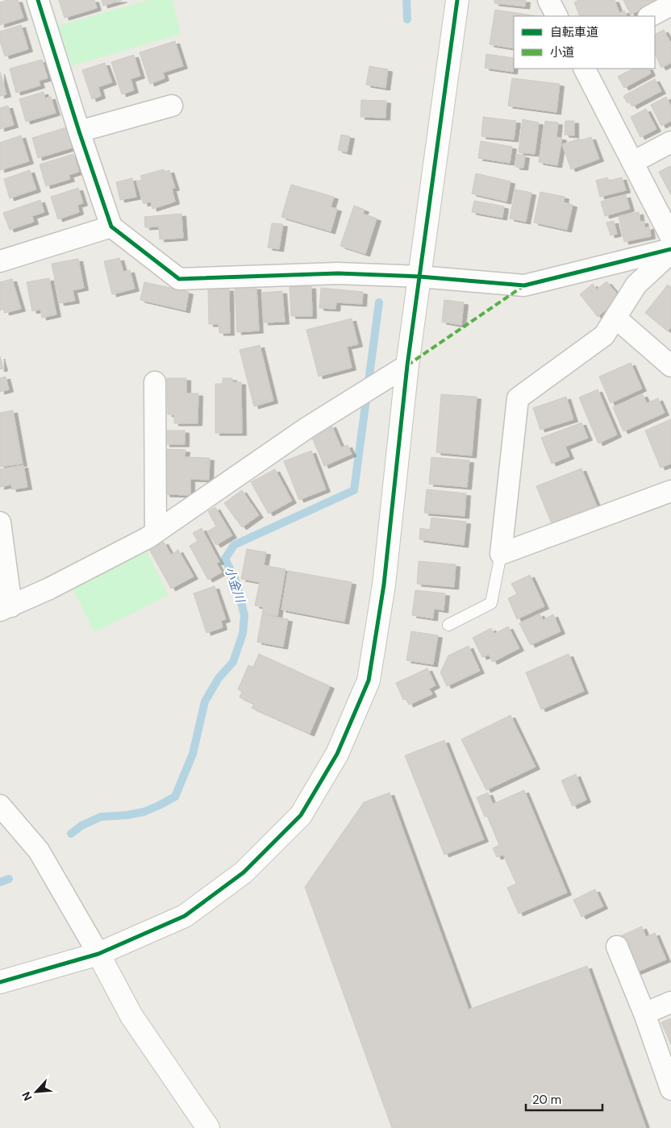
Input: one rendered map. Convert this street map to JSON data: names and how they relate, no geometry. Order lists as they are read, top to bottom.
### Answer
{
  "water": ["小金川"],
  "legend": ["自転車道", "小道"],
  "scale_bar": "20 m",
  "north": "bottom left"
}
